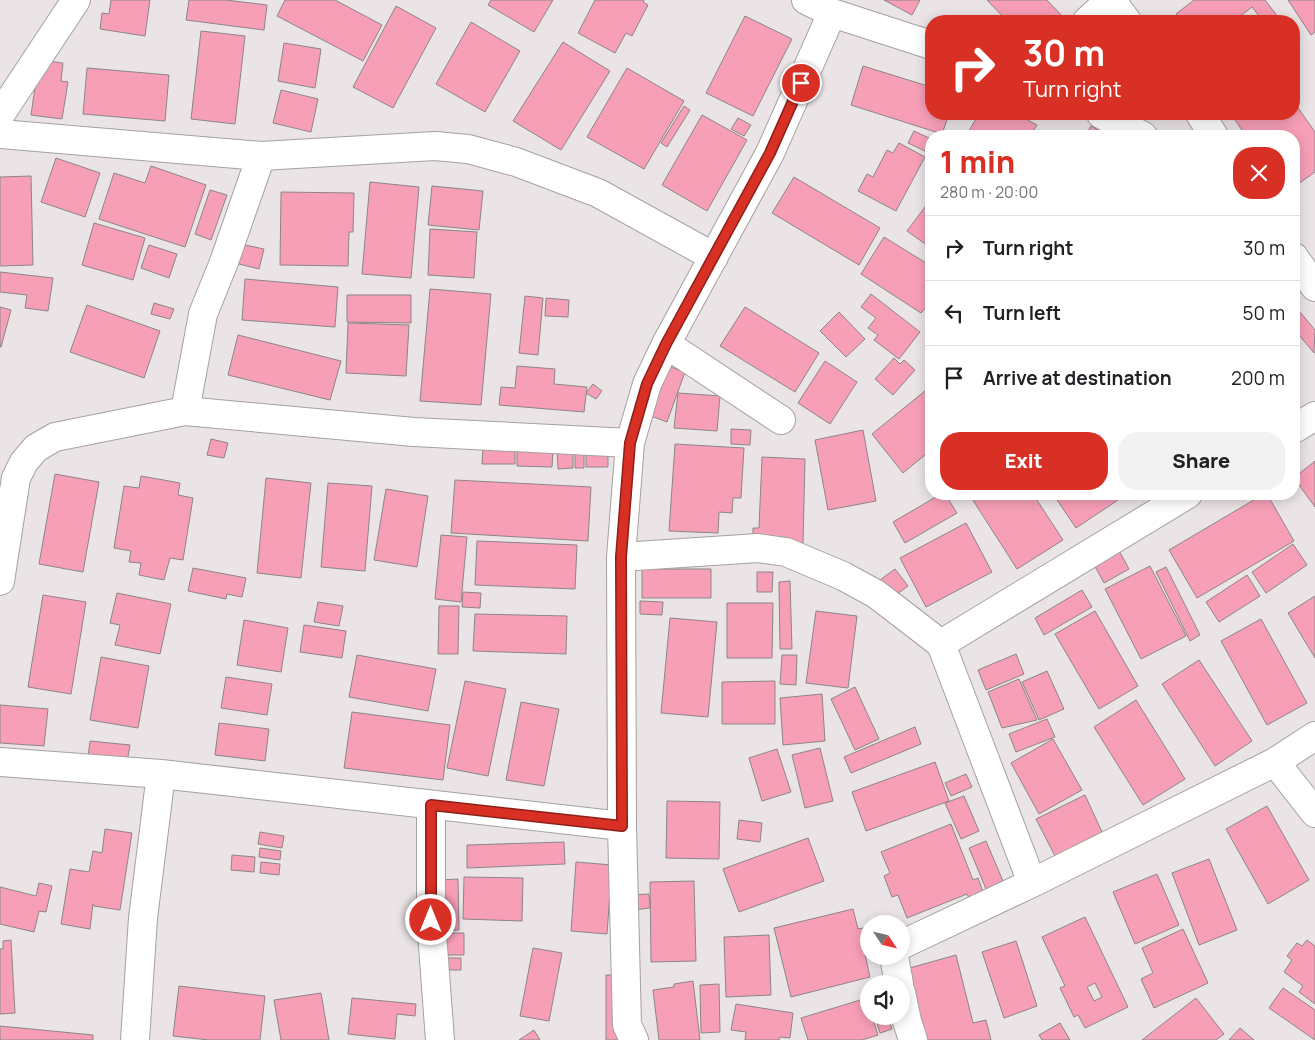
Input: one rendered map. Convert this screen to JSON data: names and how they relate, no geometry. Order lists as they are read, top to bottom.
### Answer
{
  "north": "bottom right",
  "page": {
    "turn": ["30 m", "Turn right"],
    "heading": ["1 min", "280 m · 20:00"],
    "list": [
      {
        "name": "Turn right",
        "value": "30 m"
      },
      {
        "name": "Turn left",
        "value": "50 m"
      },
      {
        "name": "Arrive at destination",
        "value": "200 m"
      }
    ],
    "buttons": ["Exit", "Share"]
  }
}
